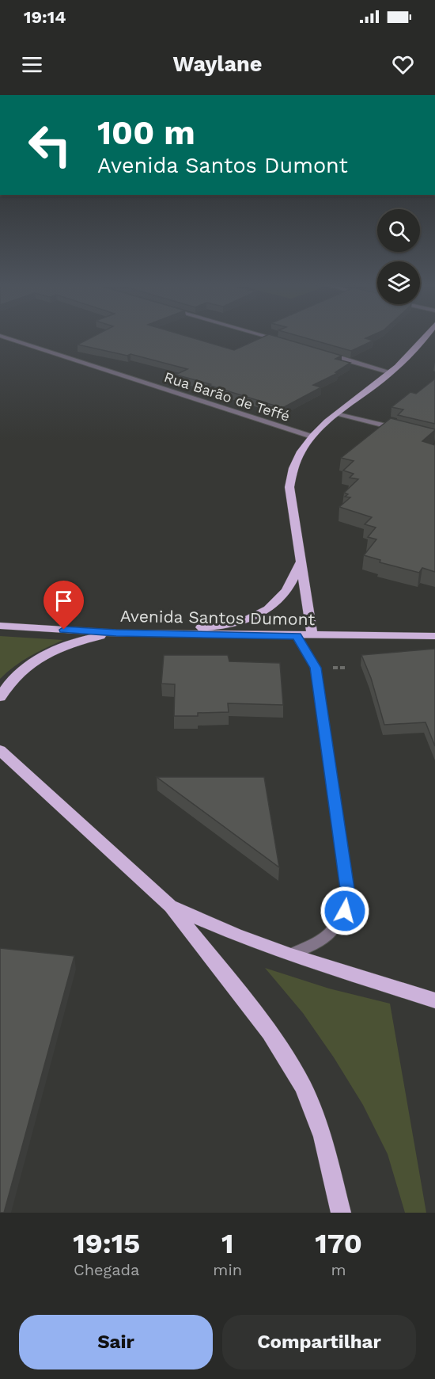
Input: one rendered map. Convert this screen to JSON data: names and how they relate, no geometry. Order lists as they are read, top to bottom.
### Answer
{
  "streets": {
    "main road": ["Avenida Santos Dumont"],
    "street": ["Rua Barão de Teffé"]
  },
  "page": {
    "status": "19:14",
    "header": "Waylane",
    "turn": ["100 m", "Avenida Santos Dumont"],
    "eta": [
      "19:15",
      "Chegada",
      "1",
      "min",
      "170",
      "m"
    ],
    "buttons": ["Sair", "Compartilhar"]
  }
}
